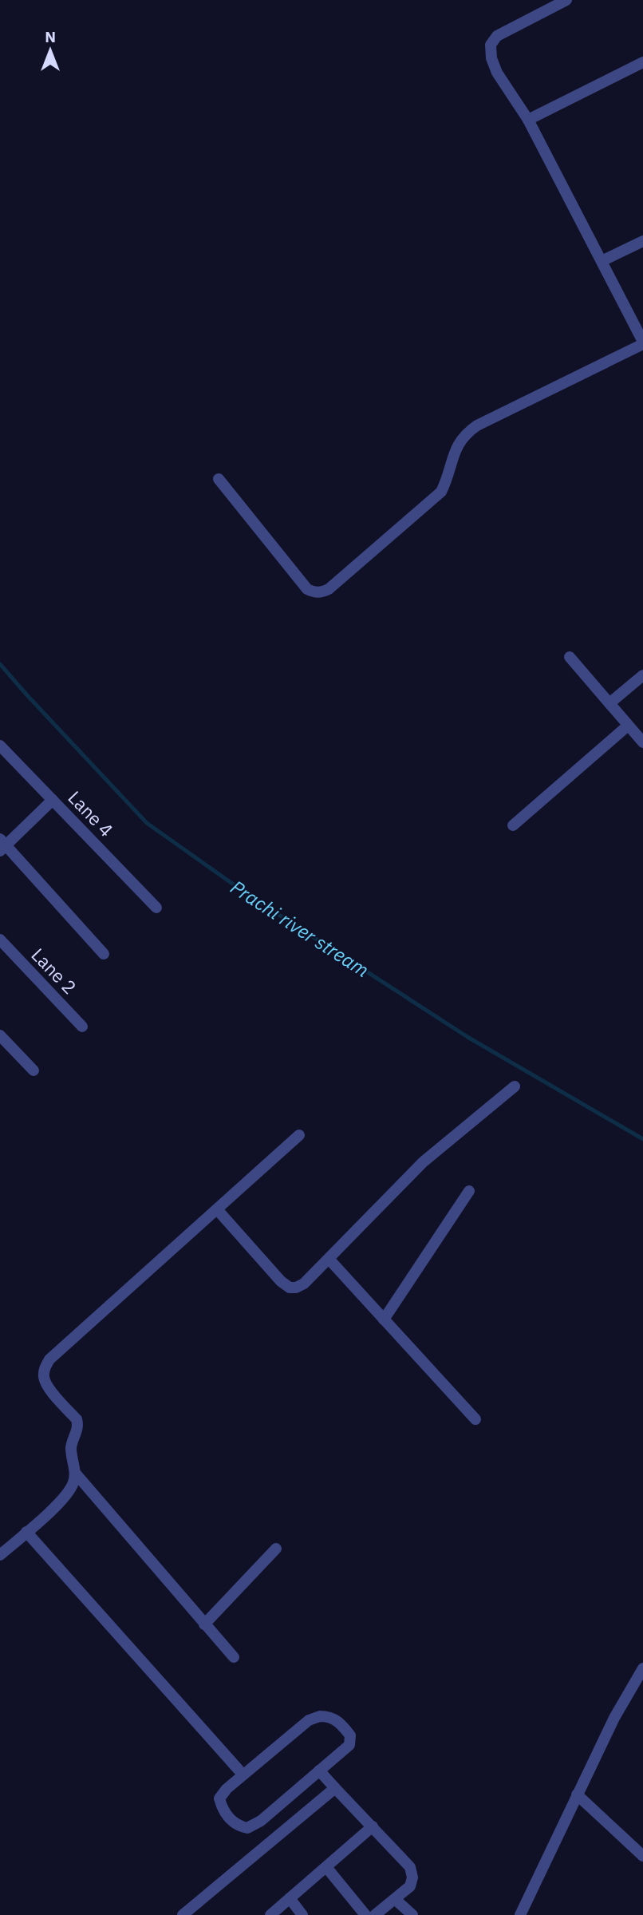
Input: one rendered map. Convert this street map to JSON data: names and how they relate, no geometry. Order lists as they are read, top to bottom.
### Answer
{
  "streets": {
    "street": ["Lane 4", "Lane 2"]
  },
  "water": ["Prachi river stream"],
  "north": "top"
}
